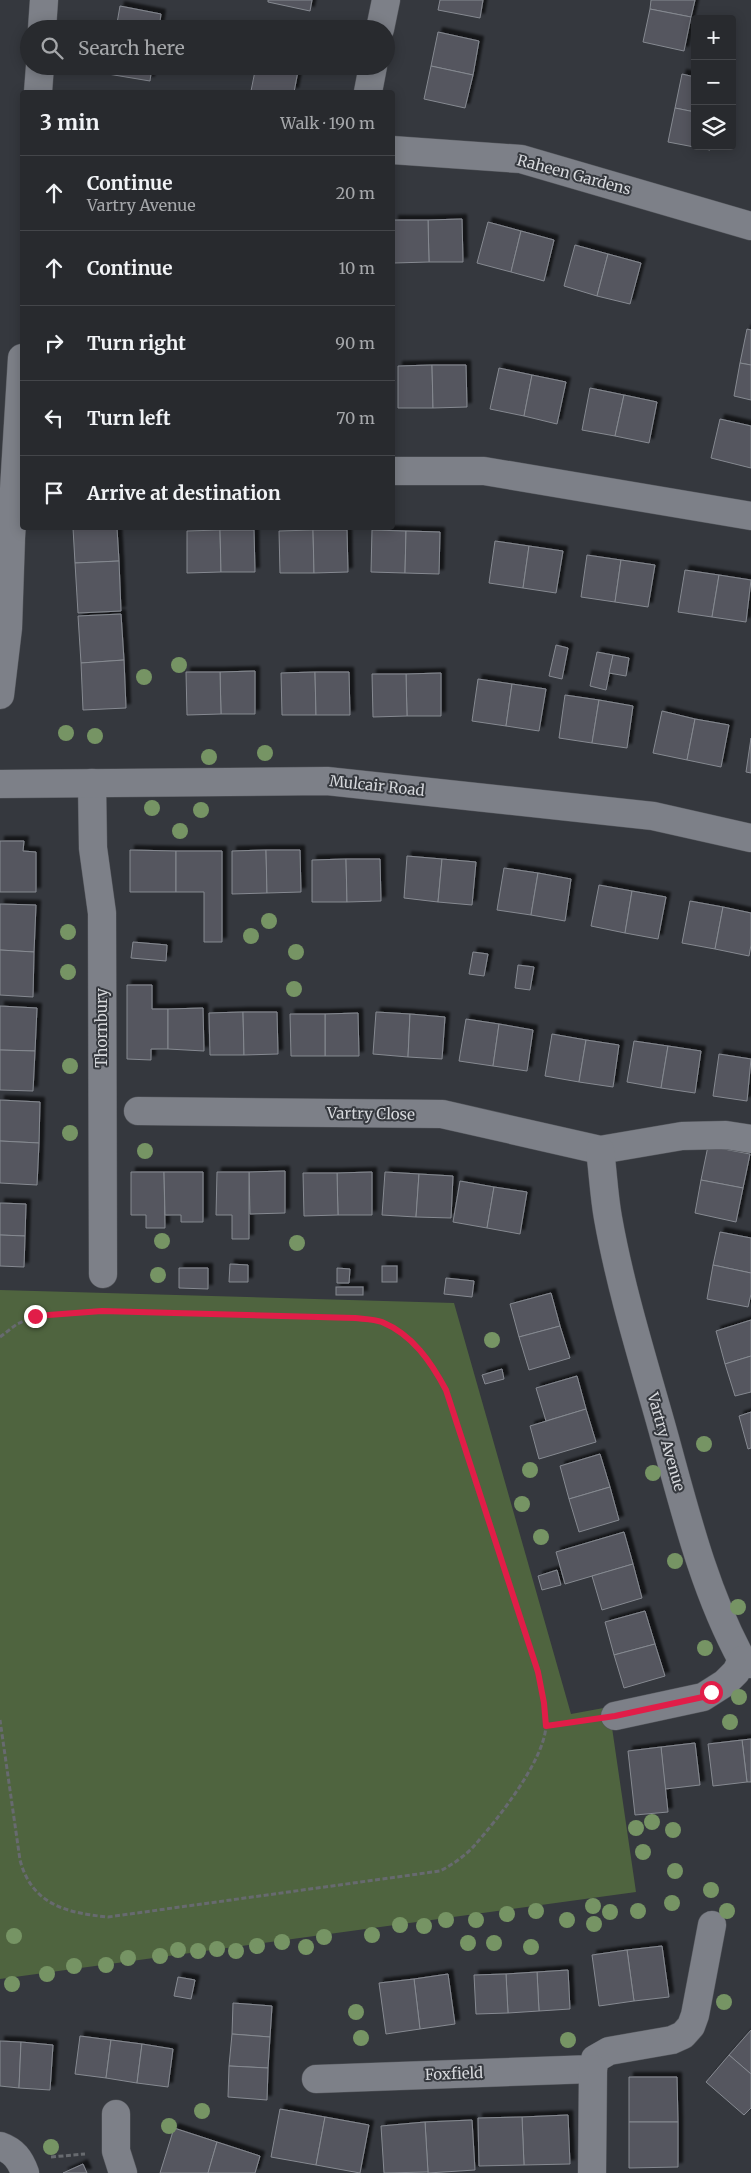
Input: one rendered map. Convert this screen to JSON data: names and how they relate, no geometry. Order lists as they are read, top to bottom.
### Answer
{
  "streets": {
    "street": [
      "Raheen Gardens",
      "Mulcair Road",
      "Thornbury",
      "Vartry Close",
      "Vartry Avenue",
      "Foxfield"
    ]
  },
  "crossings": [
    ["Mulcair Road", "Thornbury"],
    ["Vartry Close", "Vartry Avenue"]
  ],
  "page": {
    "map_buttons": ["+", "−"],
    "search": "Search here",
    "heading": ["3 min", "Walk · 190 m"],
    "list": [
      ["Continue", "Vartry Avenue", "20 m"],
      ["Continue", "10 m"],
      ["Turn right", "90 m"],
      ["Turn left", "70 m"],
      "Arrive at destination"
    ]
  }
}
